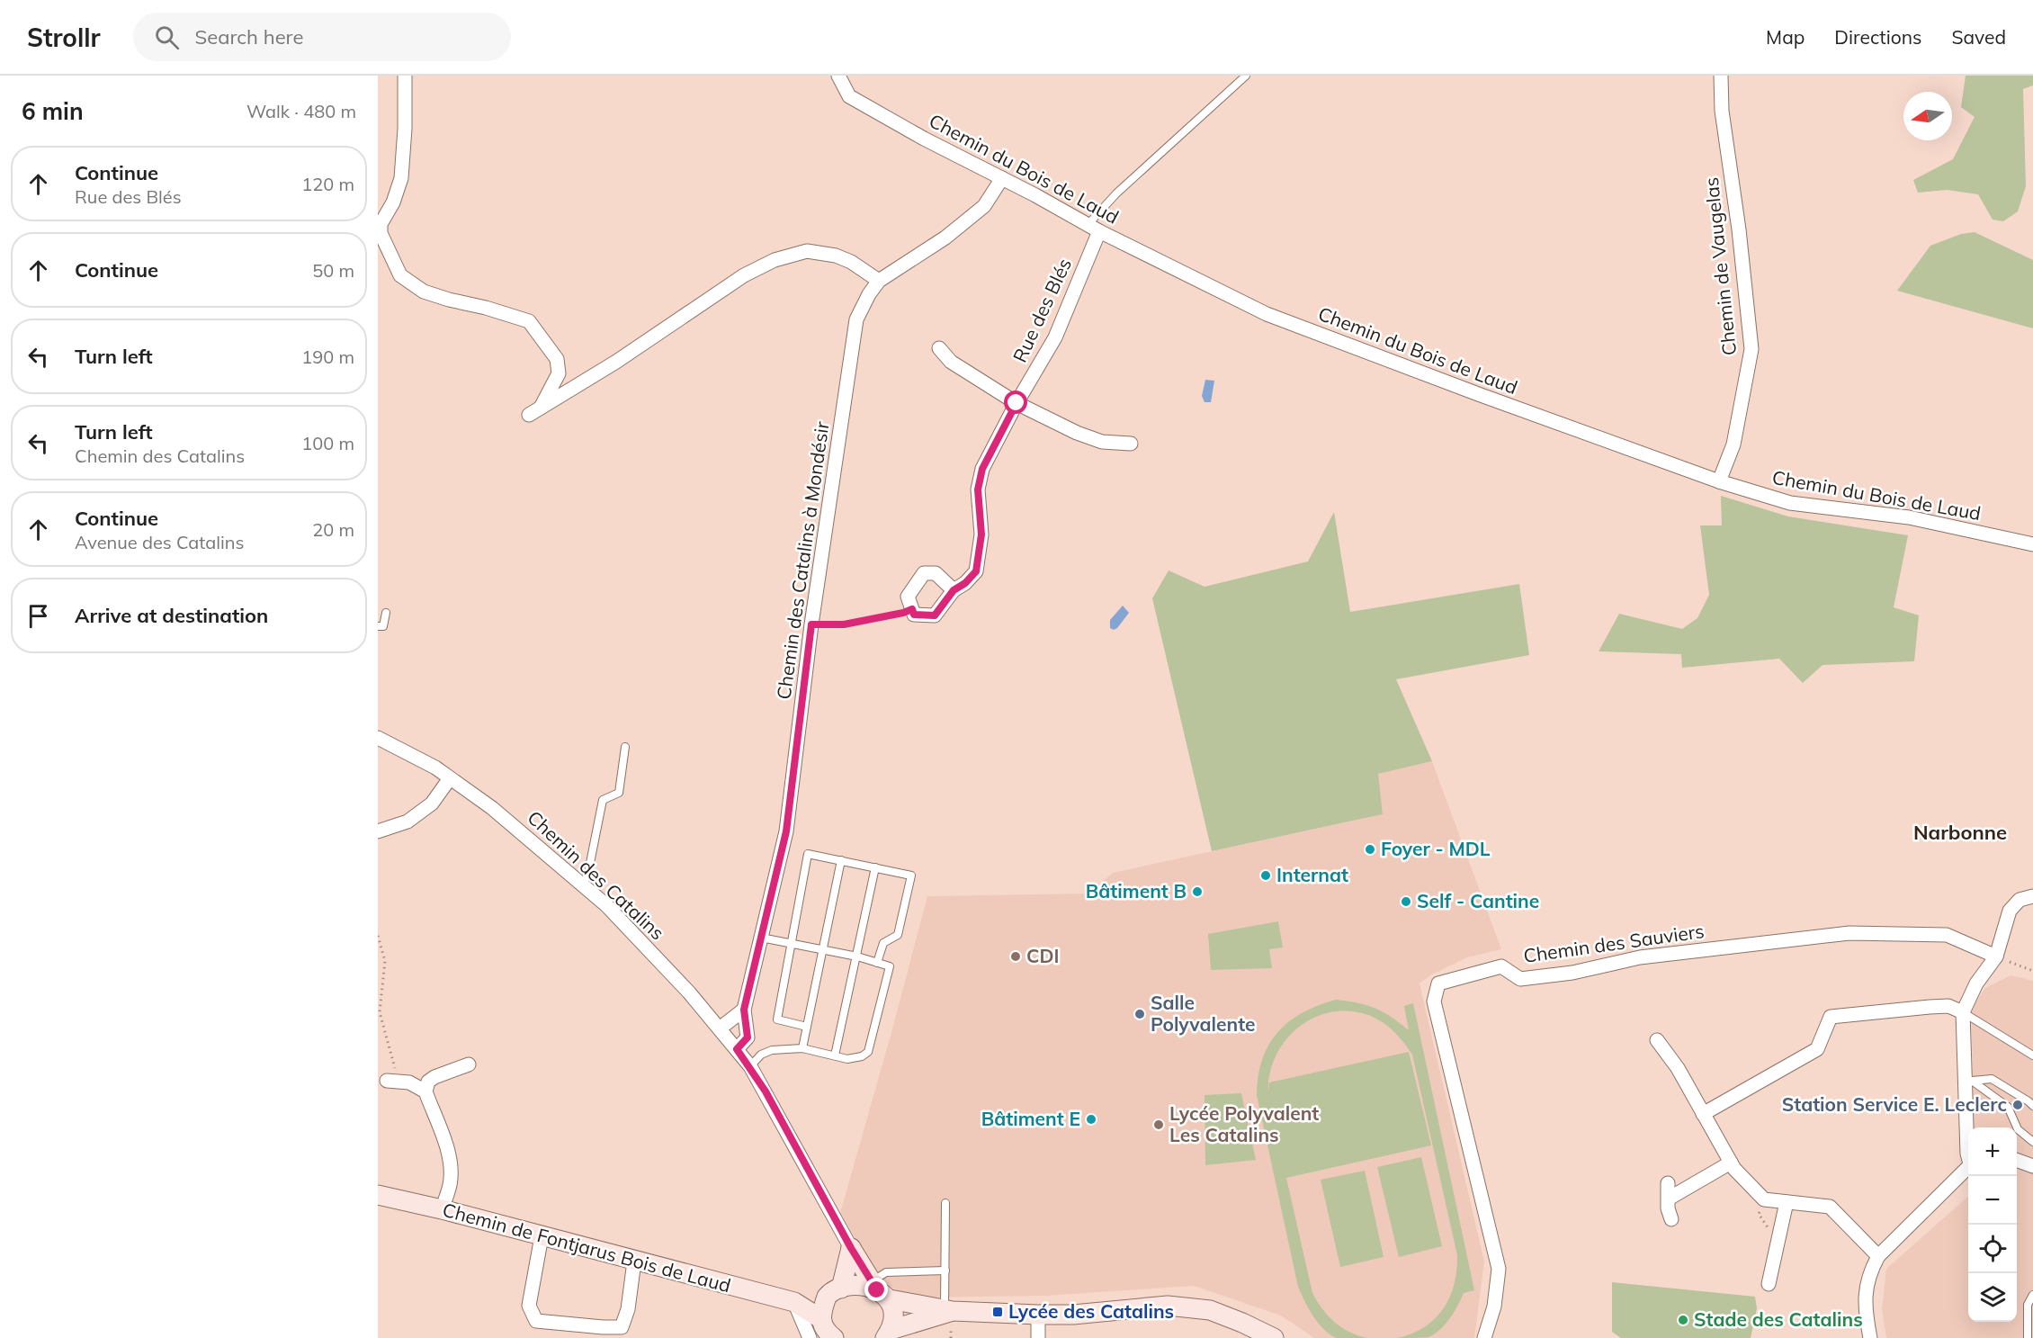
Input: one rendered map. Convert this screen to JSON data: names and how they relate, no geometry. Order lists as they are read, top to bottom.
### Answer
{
  "streets": {
    "street": [
      "Chemin du Bois de Laud",
      "Chemin de Vaugelas",
      "Rue des Blés",
      "Chemin des Catalins à Mondésir",
      "Chemin des Catalins",
      "Chemin des Sauviers",
      "Chemin de Fontjarus Bois de Laud"
    ]
  },
  "crossings": [
    ["Chemin du Bois de Laud", "Chemin de Vaugelas"],
    ["Chemin du Bois de Laud", "Rue des Blés"],
    ["Chemin du Bois de Laud", "Chemin des Catalins à Mondésir"],
    ["Chemin des Catalins à Mondésir", "Chemin des Catalins"]
  ],
  "districts": ["Narbonne"],
  "places": {
    "other": [
      "Foyer - MDL",
      "Internat",
      "Bâtiment B",
      "Self - Cantine",
      "CDI",
      "Salle Polyvalente",
      "Station Service E. Leclerc",
      "Bâtiment E",
      "Lycée Polyvalent Les Catalins",
      "Stade des Catalins"
    ],
    "transit": ["Lycée des Catalins"]
  },
  "north": "left",
  "page": {
    "header": "Strollr",
    "search": "Search here",
    "nav": ["Map", "Directions", "Saved"],
    "heading": ["6 min", "Walk · 480 m"],
    "list": [
      ["Continue", "Rue des Blés", "120 m"],
      ["Continue", "50 m"],
      ["Turn left", "190 m"],
      ["Turn left", "Chemin des Catalins", "100 m"],
      ["Continue", "Avenue des Catalins", "20 m"],
      "Arrive at destination"
    ],
    "map_buttons": ["+", "−"]
  }
}
